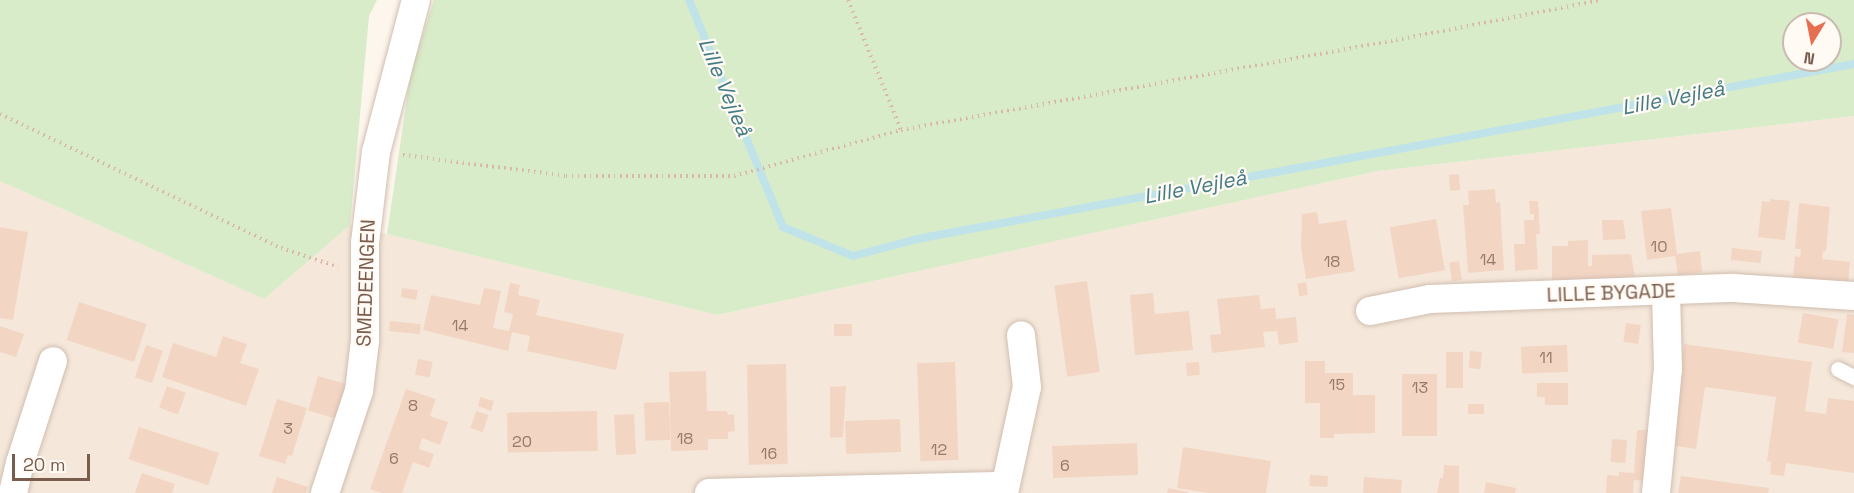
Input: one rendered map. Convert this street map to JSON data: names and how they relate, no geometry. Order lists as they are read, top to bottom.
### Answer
{
  "streets": {
    "street": ["SMEDEENGEN", "LILLE BYGADE"]
  },
  "water": ["Lille Vejleå"],
  "house_numbers": [
    "10",
    "14",
    "18",
    "14",
    "11",
    "15",
    "13",
    "8",
    "3",
    "18",
    "20",
    "12",
    "16",
    "6",
    "6"
  ],
  "scale_bar": "20 m",
  "north": "bottom"
}
